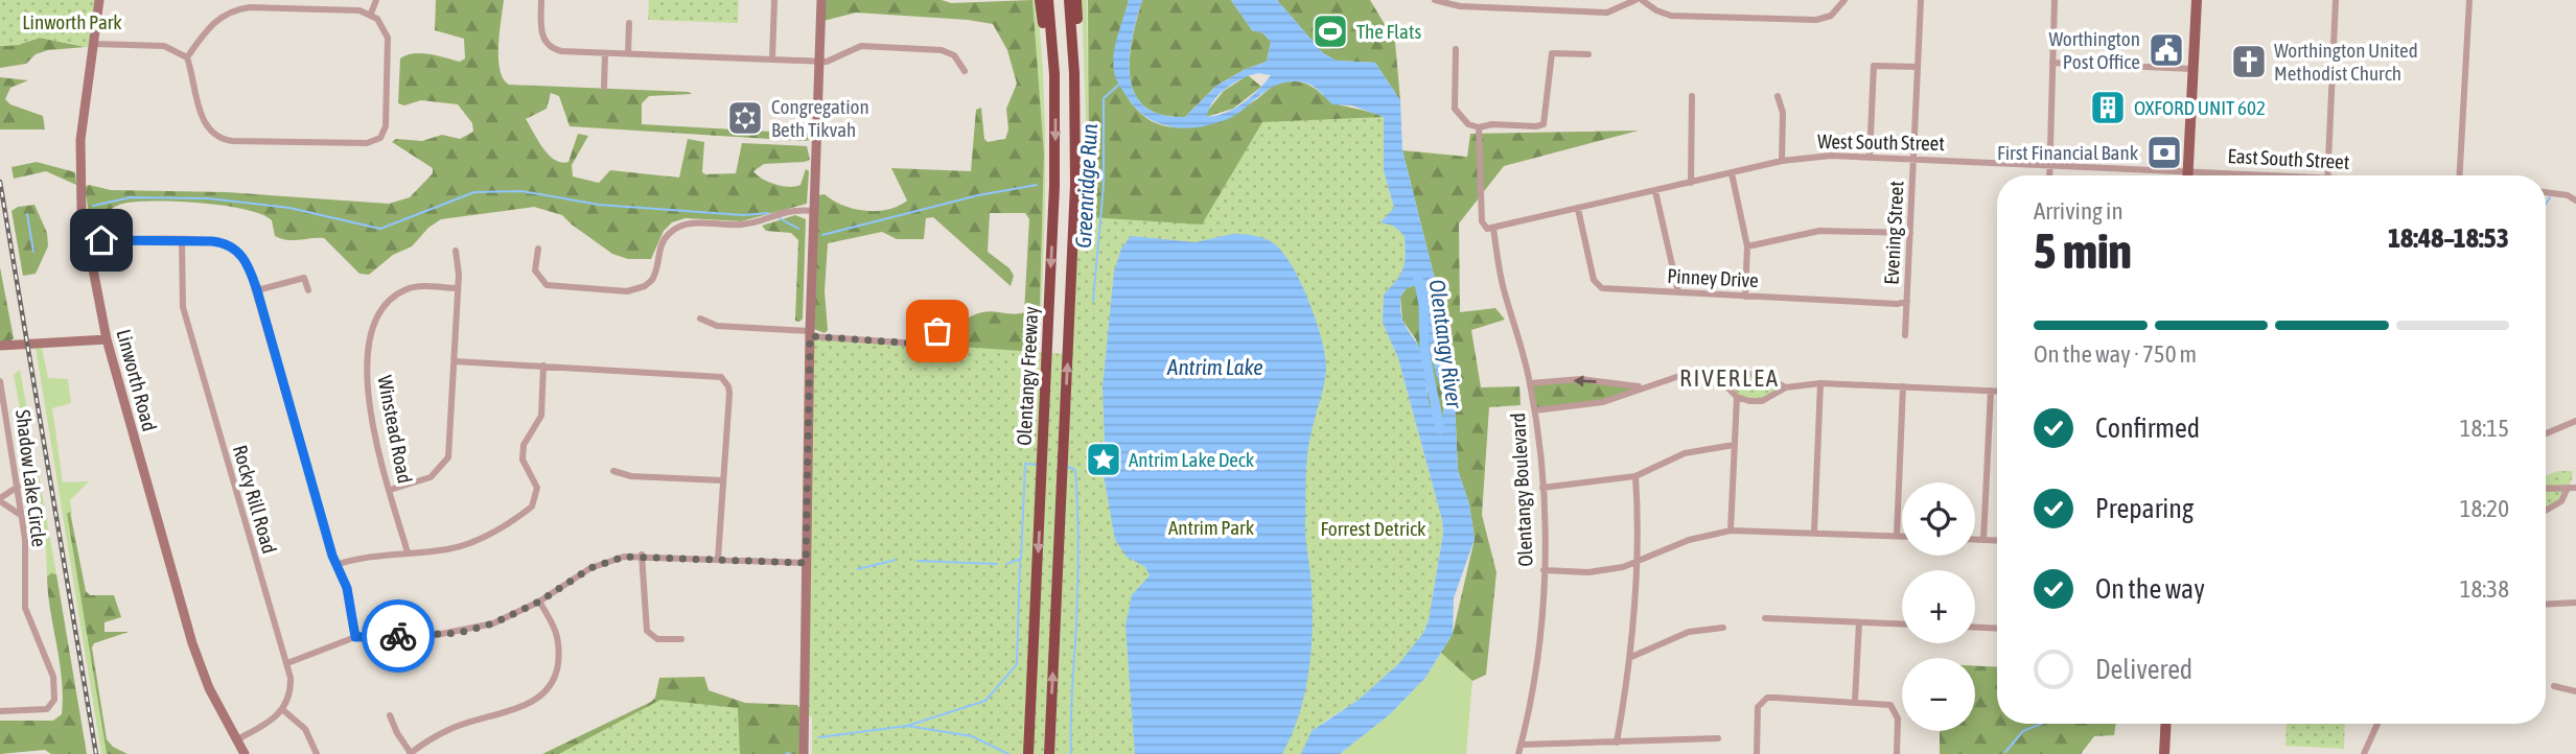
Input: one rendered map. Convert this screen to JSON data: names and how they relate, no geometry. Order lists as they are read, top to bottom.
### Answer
{
  "streets": {
    "highway": ["Olentangy Freeway"],
    "main road": ["Linworth Road"],
    "street": [
      "West South Street",
      "East South Street",
      "Evening Street",
      "Pinney Drive",
      "Winstead Road",
      "Shadow Lake Circle",
      "Olentangy Boulevard",
      "Rocky Rill Road"
    ]
  },
  "crossings": [
    ["West South Street", "East South Street"],
    ["West South Street", "Evening Street"],
    ["West South Street", "Pinney Drive"],
    ["West South Street", "Olentangy Boulevard"],
    ["Evening Street", "Pinney Drive"]
  ],
  "districts": ["RIVERLEA"],
  "water": ["Greenridge Run", "Olentangy River", "Antrim Lake"],
  "parks": ["Linworth Park", "Antrim Park", "Forrest Detrick"],
  "places": {
    "sports": ["The Flats"],
    "public building": ["Worthington Post Office"],
    "church": ["Worthington United Methodist Church"],
    "building": ["OXFORD UNIT 602"],
    "synagogue": ["Congregation Beth Tikvah"],
    "bank": ["First Financial Bank"],
    "place": ["Antrim Lake Deck"]
  },
  "page": {
    "heading": ["5 min", "Arriving in", "18:48–18:53"],
    "bar": "On the way · 750 m",
    "list": [
      ["Confirmed", "18:15"],
      ["Preparing", "18:20"],
      ["On the way", "18:38"],
      "Delivered"
    ],
    "map_buttons": ["+", "−"]
  }
}
